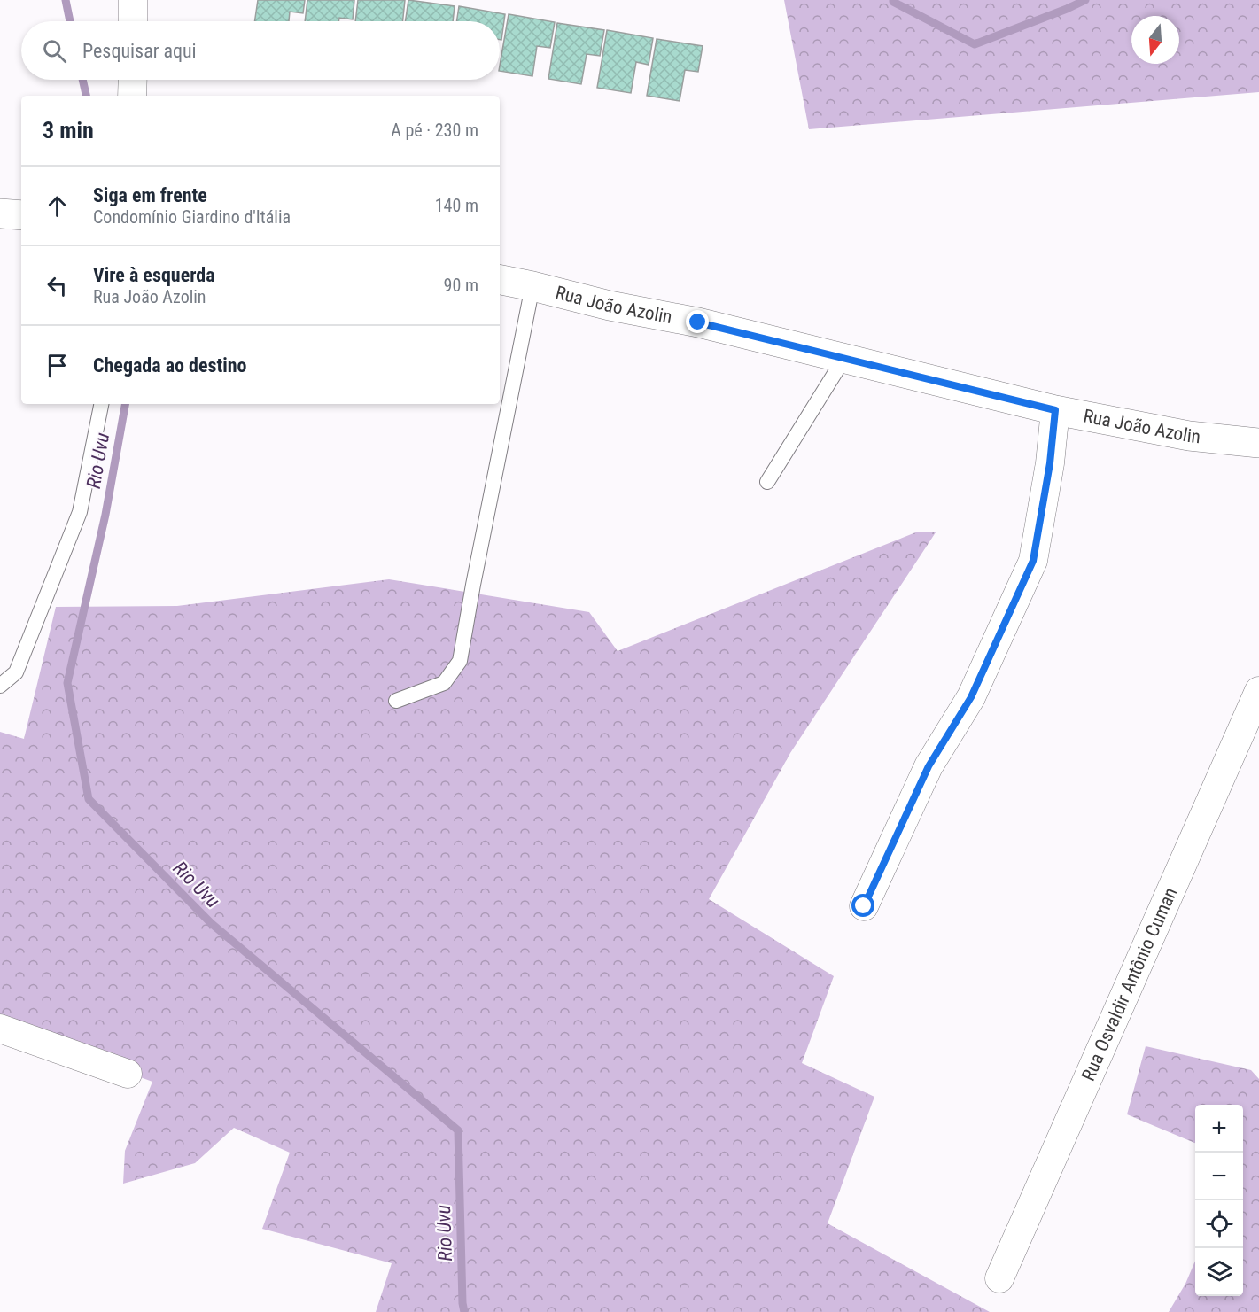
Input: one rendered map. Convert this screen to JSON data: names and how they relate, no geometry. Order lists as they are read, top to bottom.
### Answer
{
  "streets": {
    "street": ["Rua João Azolin", "Rua Osvaldir Antônio Cuman"]
  },
  "water": ["Rio Uvu"],
  "north": "bottom",
  "page": {
    "search": "Pesquisar aqui",
    "heading": ["3 min", "A pé · 230 m"],
    "list": [
      ["Siga em frente", "Condomínio Giardino d'Itália", "140 m"],
      ["Vire à esquerda", "Rua João Azolin", "90 m"],
      "Chegada ao destino"
    ],
    "map_buttons": ["+", "−"]
  }
}
